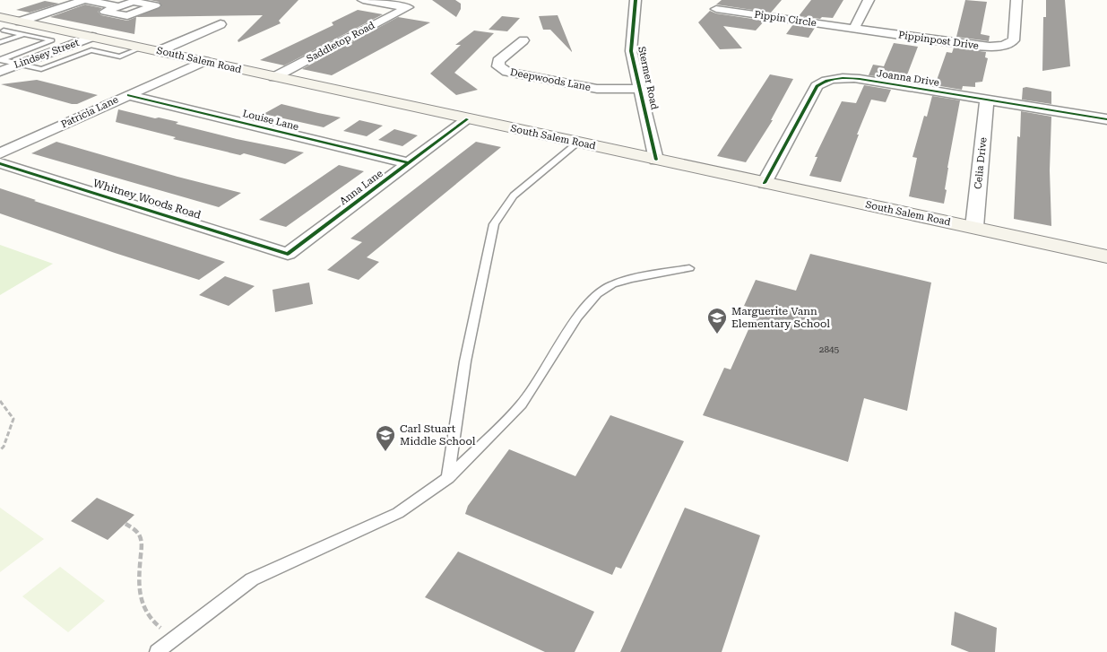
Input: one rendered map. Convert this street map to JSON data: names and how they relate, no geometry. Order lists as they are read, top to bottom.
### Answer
{
  "streets": {
    "main road": ["South Salem Road"],
    "street": [
      "Pippin Circle",
      "Pippinpost Drive",
      "Saddletop Road",
      "Lindsey Street",
      "Stermer Road",
      "Joanna Drive",
      "Deepwoods Lane",
      "Patricia Lane",
      "Louise Lane",
      "Celia Drive",
      "Anna Lane",
      "Whitney Woods Road"
    ]
  },
  "crossings": [
    ["Pippin Circle", "Pippinpost Drive"],
    ["Saddletop Road", "South Salem Road"],
    ["Lindsey Street", "South Salem Road"],
    ["South Salem Road", "Stermer Road"],
    ["South Salem Road", "Joanna Drive"],
    ["South Salem Road", "Patricia Lane"],
    ["South Salem Road", "Celia Drive"],
    ["South Salem Road", "Anna Lane"],
    ["Stermer Road", "Deepwoods Lane"],
    ["Joanna Drive", "Celia Drive"],
    ["Patricia Lane", "Louise Lane"],
    ["Louise Lane", "Anna Lane"],
    ["Anna Lane", "Whitney Woods Road"]
  ],
  "places": {
    "school or university": ["Marguerite Vann Elementary School", "Carl Stuart Middle School"]
  },
  "house_numbers": ["2845"]
}
